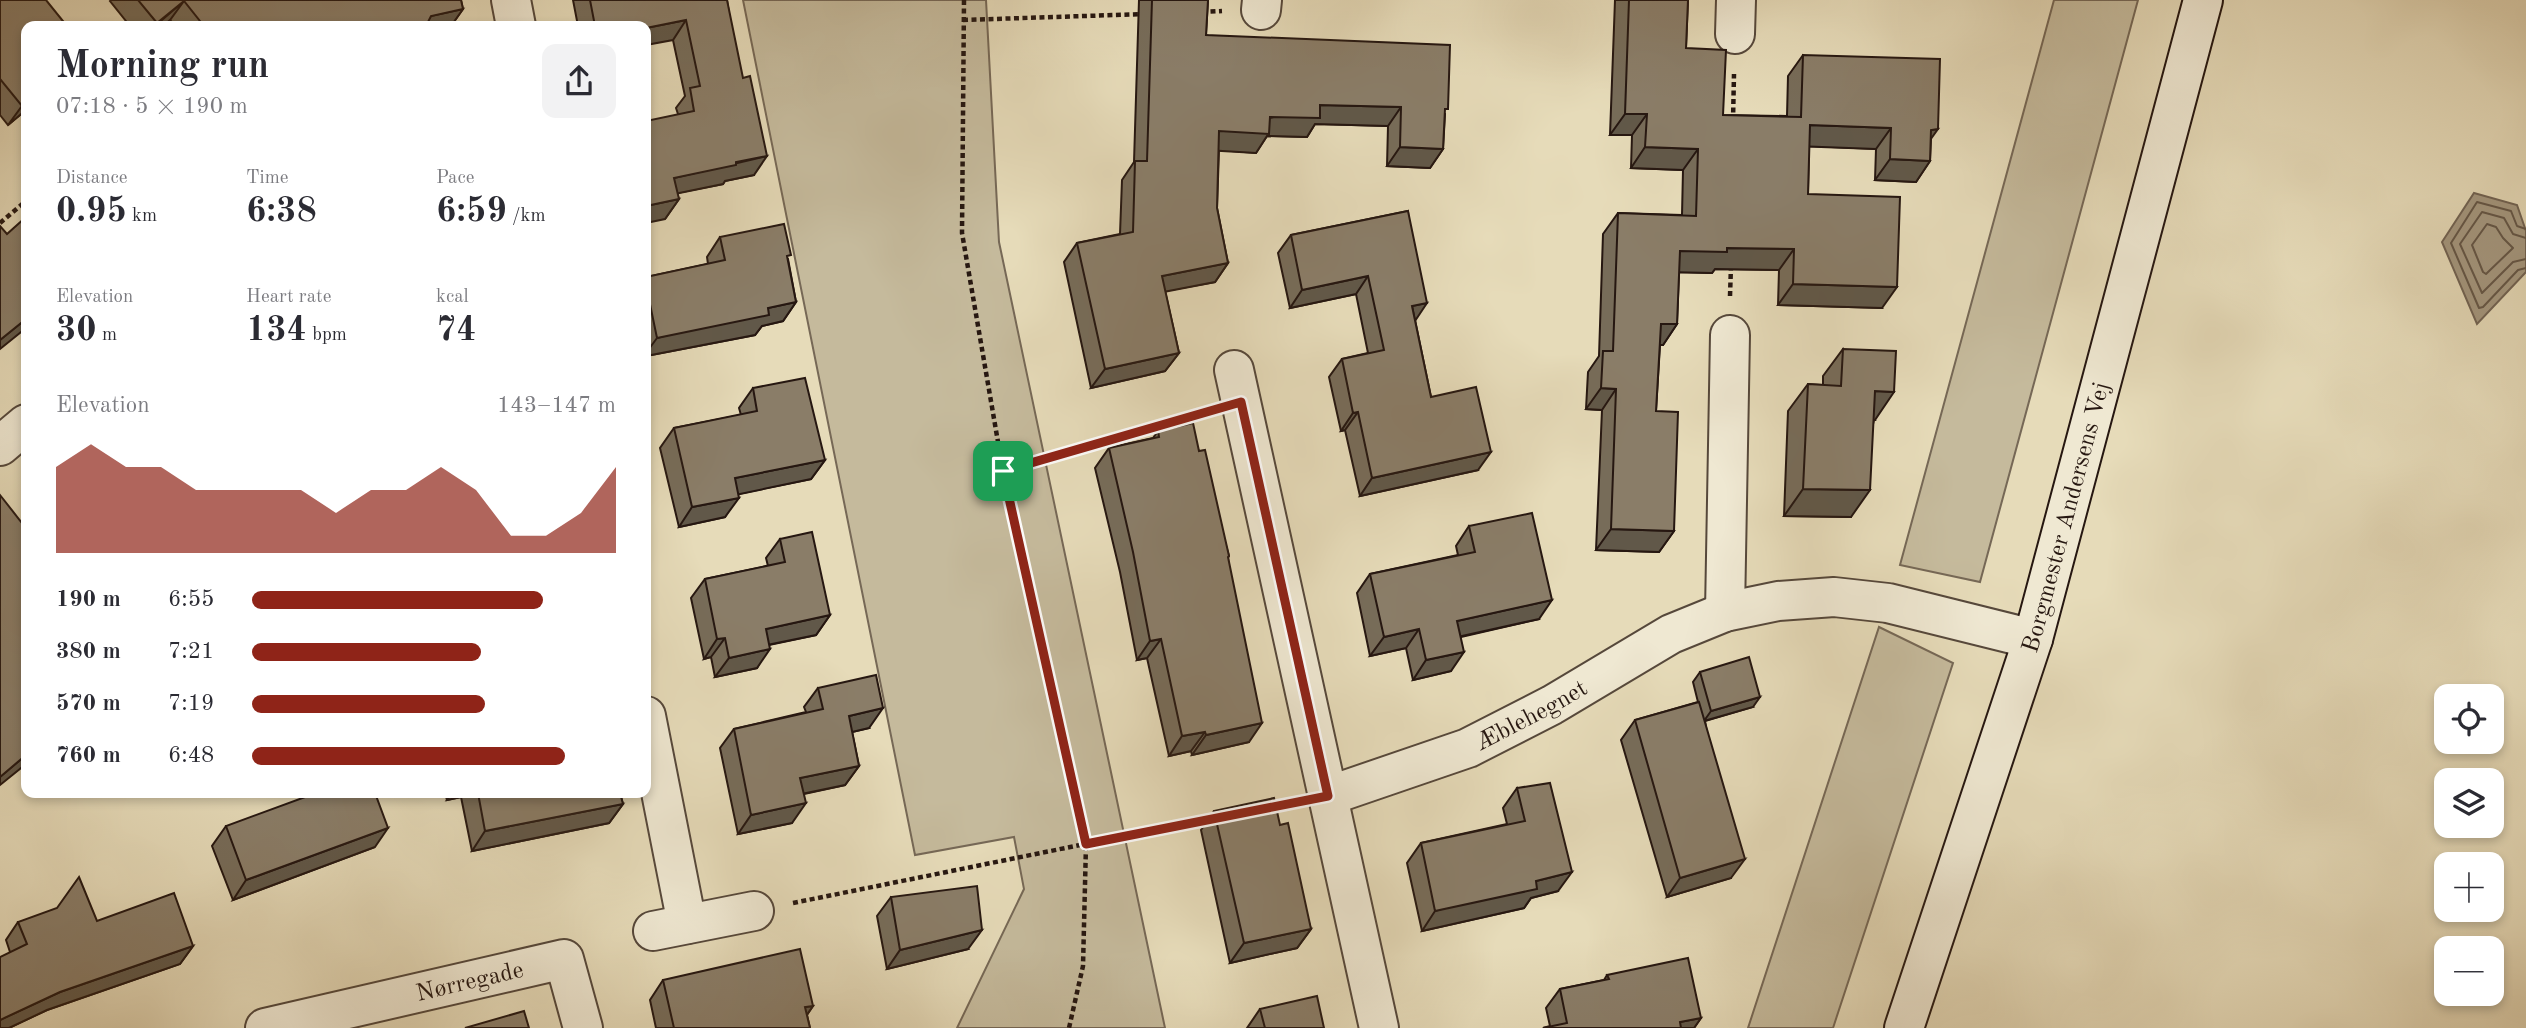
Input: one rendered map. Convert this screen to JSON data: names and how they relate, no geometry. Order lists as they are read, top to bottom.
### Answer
{
  "streets": {
    "street": ["Borgmester Andersens Vej", "Æblehegnet", "Nørregade"]
  },
  "crossings": [
    ["Borgmester Andersens Vej", "Æblehegnet"]
  ],
  "page": {
    "heading": ["Morning run", "07:18 · 5 × 190 m"],
    "stats": [
      ["Distance", "0.95 km"],
      ["Time", "6:38"],
      ["Pace", "6:59 /km"],
      ["Elevation", "30 m"],
      ["Heart rate", "134 bpm"],
      ["kcal", "74"]
    ],
    "chart": ["Elevation", "143–147 m"],
    "list": [
      {
        "name": "190 m",
        "note": "6:55"
      },
      {
        "name": "380 m",
        "note": "7:21"
      },
      {
        "name": "570 m",
        "note": "7:19"
      },
      {
        "name": "760 m",
        "note": "6:48"
      }
    ],
    "map_buttons": ["+", "−"]
  }
}
